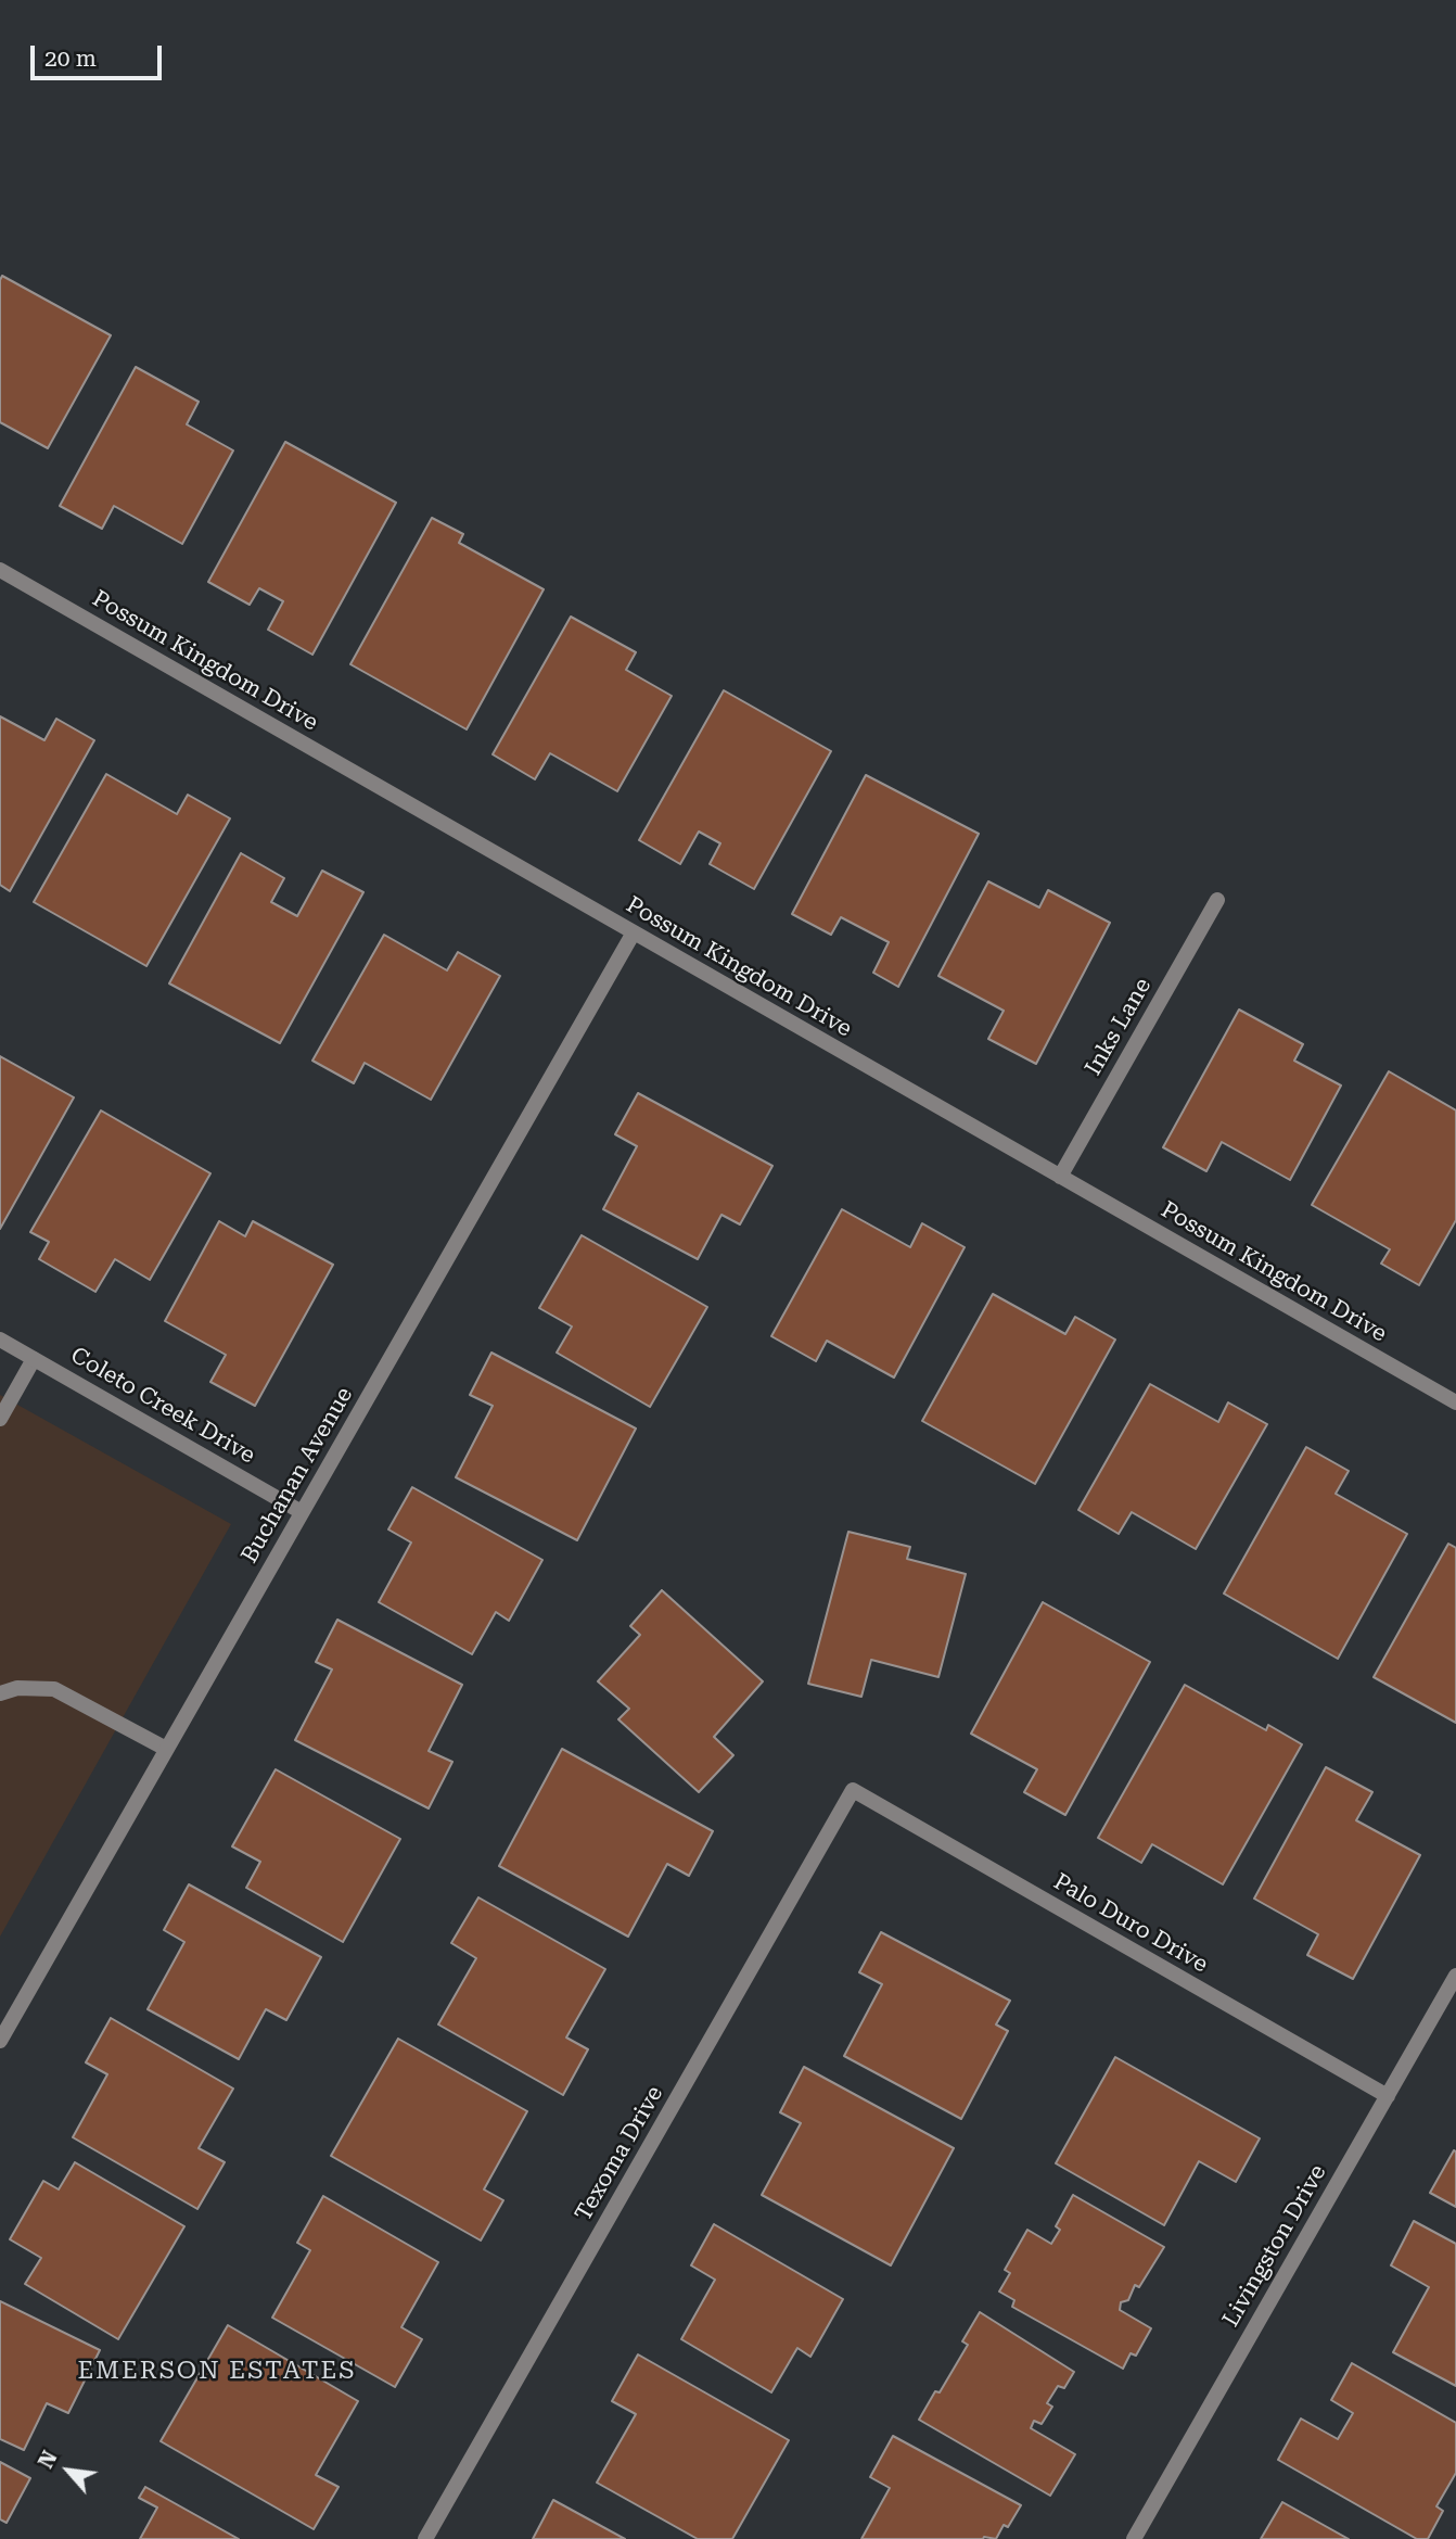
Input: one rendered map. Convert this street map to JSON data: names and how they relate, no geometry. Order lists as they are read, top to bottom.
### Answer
{
  "streets": {
    "street": [
      "Possum Kingdom Drive",
      "Inks Lane",
      "Coleto Creek Drive",
      "Buchanan Avenue",
      "Palo Duro Drive",
      "Texoma Drive",
      "Livingston Drive"
    ]
  },
  "crossings": [
    ["Possum Kingdom Drive", "Inks Lane"],
    ["Possum Kingdom Drive", "Buchanan Avenue"],
    ["Coleto Creek Drive", "Buchanan Avenue"],
    ["Palo Duro Drive", "Texoma Drive"],
    ["Palo Duro Drive", "Livingston Drive"]
  ],
  "districts": ["EMERSON ESTATES"],
  "scale_bar": "20 m",
  "north": "top left"
}
